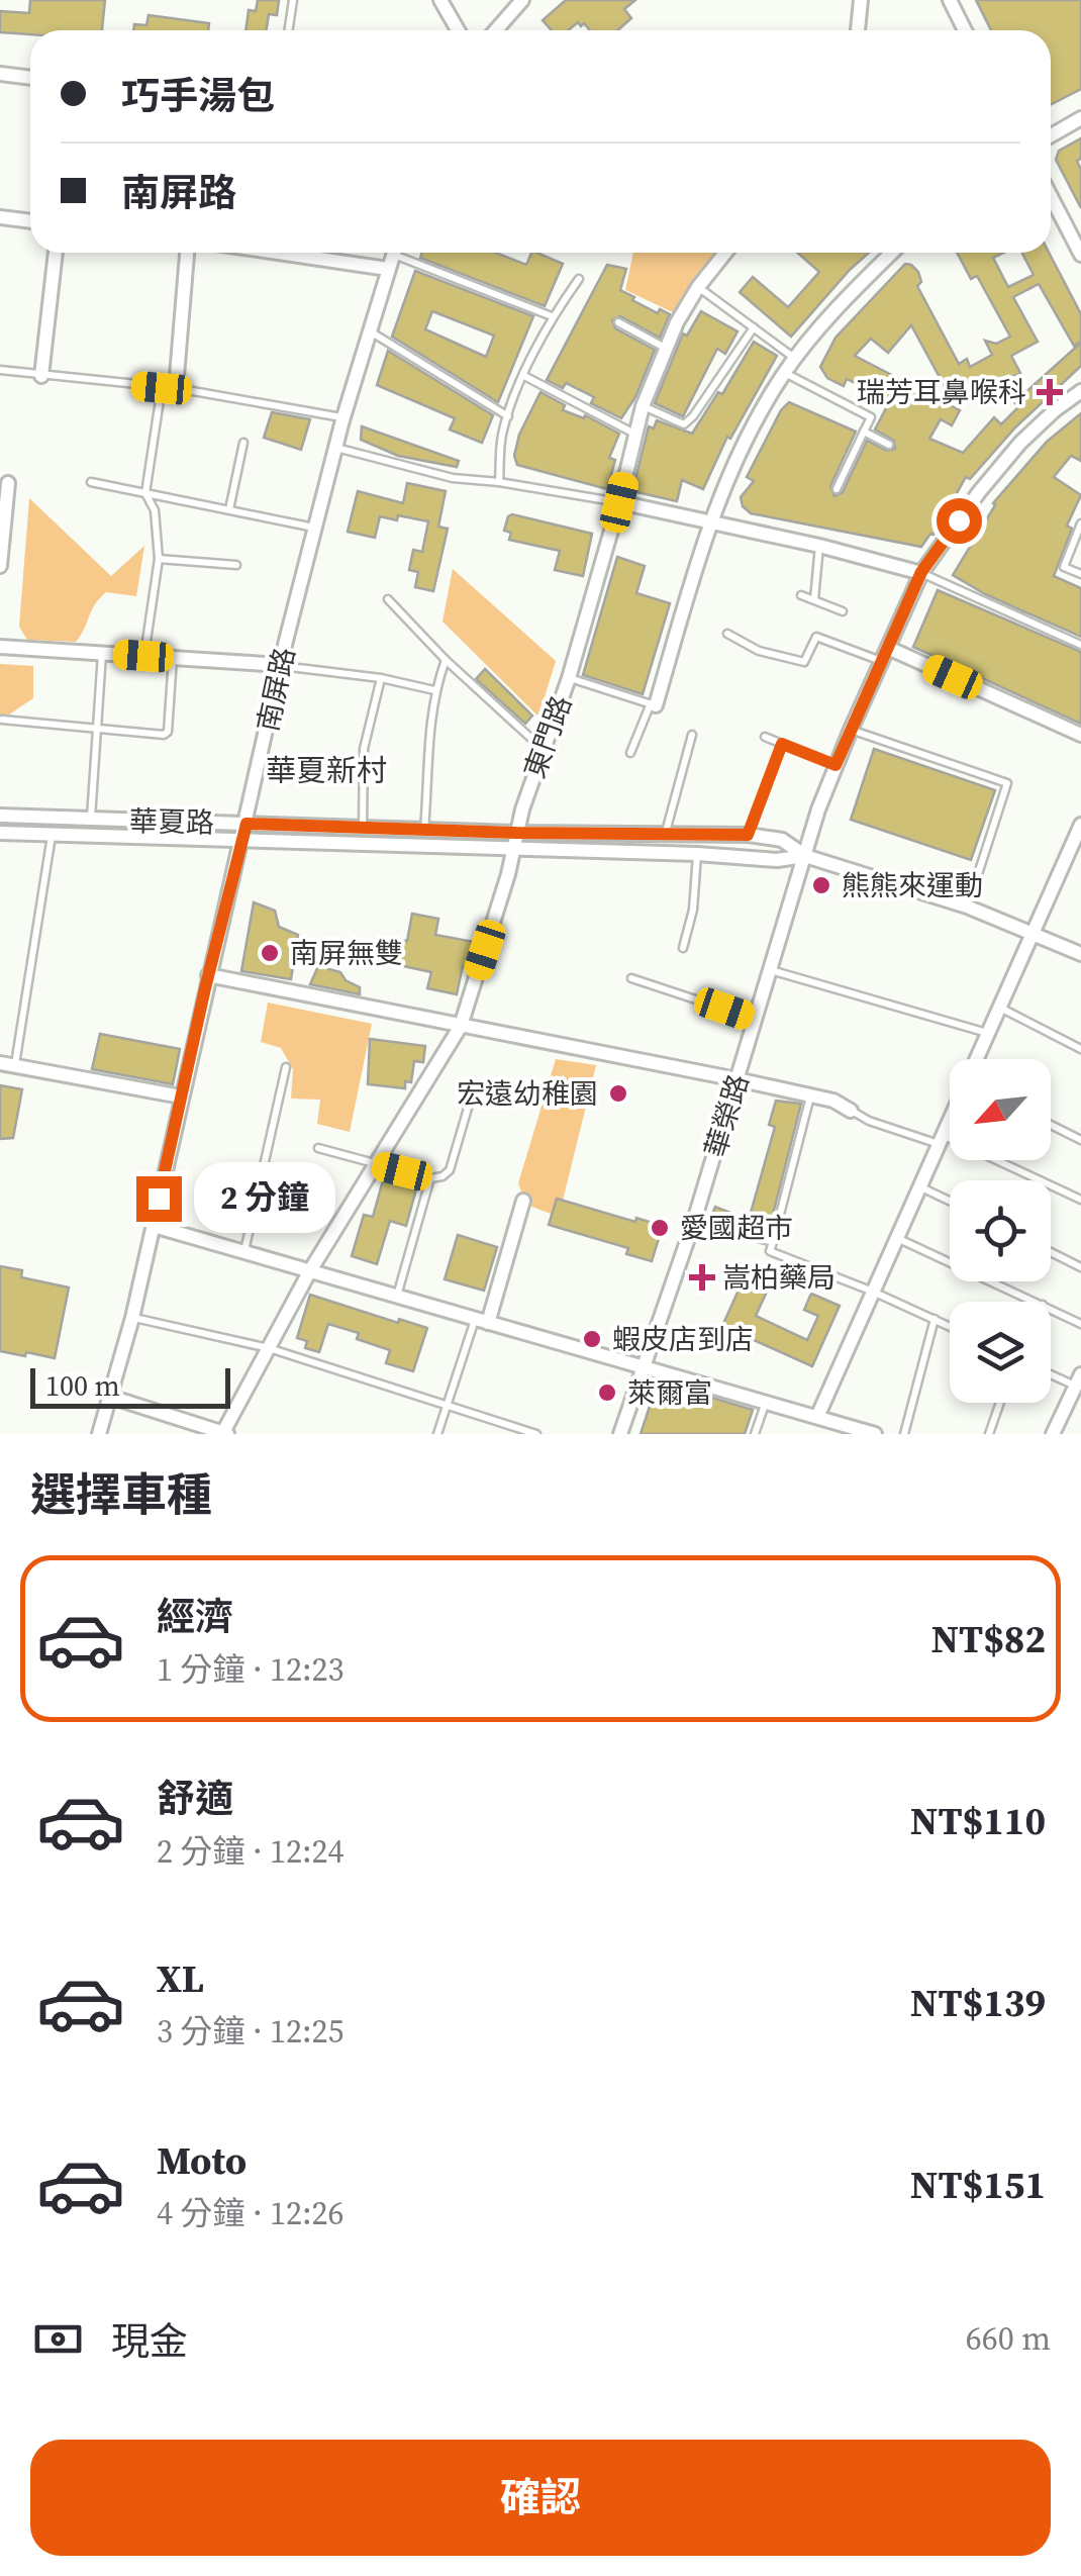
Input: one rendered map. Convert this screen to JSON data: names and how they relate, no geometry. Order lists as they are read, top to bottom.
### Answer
{
  "streets": {
    "street": [
      "南屏路",
      "東門路",
      "華夏路",
      "華榮路"
    ]
  },
  "crossings": [
    ["南屏路", "華夏路"],
    ["東門路", "華夏路"],
    ["華夏路", "華榮路"]
  ],
  "districts": ["華夏新村"],
  "places": {
    "health": ["瑞芳耳鼻喉科", "嵩柏藥局"],
    "other": [
      "熊熊來運動",
      "南屏無雙",
      "宏遠幼稚園",
      "愛國超市",
      "蝦皮店到店",
      "萊爾富"
    ]
  },
  "scale_bar": "100 m",
  "north": "bottom left",
  "page": {
    "banner": ["巧手湯包", "南屏路"],
    "bubble": "2 分鐘",
    "scale": "100 m",
    "heading": "選擇車種",
    "list": [
      {
        "name": "經濟",
        "note": "1 分鐘 · 12:23",
        "value": "NT$82"
      },
      {
        "name": "舒適",
        "note": "2 分鐘 · 12:24",
        "value": "NT$110"
      },
      {
        "name": "XL",
        "note": "3 分鐘 · 12:25",
        "value": "NT$139"
      },
      {
        "name": "Moto",
        "note": "4 分鐘 · 12:26",
        "value": "NT$151"
      }
    ],
    "pay": ["現金", "660 m"],
    "buttons": "確認"
  }
}
